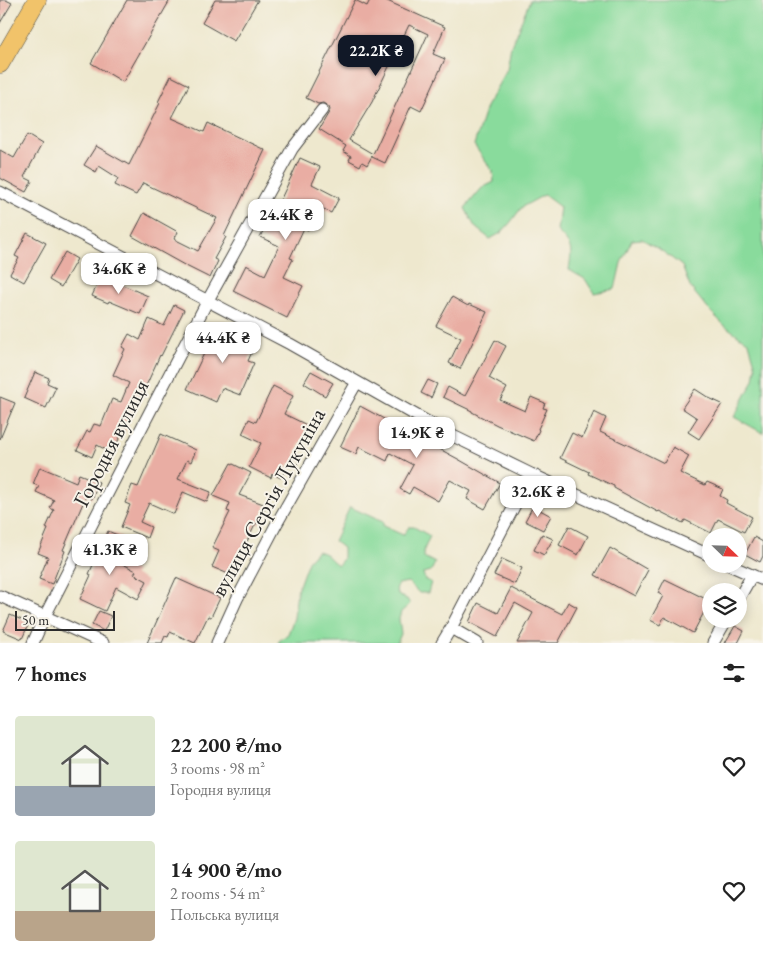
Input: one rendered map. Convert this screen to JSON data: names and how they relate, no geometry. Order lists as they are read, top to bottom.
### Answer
{
  "streets": {
    "street": ["Городня вулиця", "вулиця Сергія Лукуніна"]
  },
  "scale_bar": "50 m",
  "north": "bottom right",
  "page": {
    "price": [
      "22.2K ₴",
      "24.4K ₴",
      "34.6K ₴",
      "44.4K ₴",
      "14.9K ₴",
      "32.6K ₴",
      "41.3K ₴"
    ],
    "scale": "50 m",
    "heading": "7 homes",
    "list": [
      {
        "name": "22 200 ₴/mo",
        "note": "3 rooms · 98 m² · Городня вулиця"
      },
      {
        "name": "14 900 ₴/mo",
        "note": "2 rooms · 54 m² · Польська вулиця"
      }
    ]
  }
}
